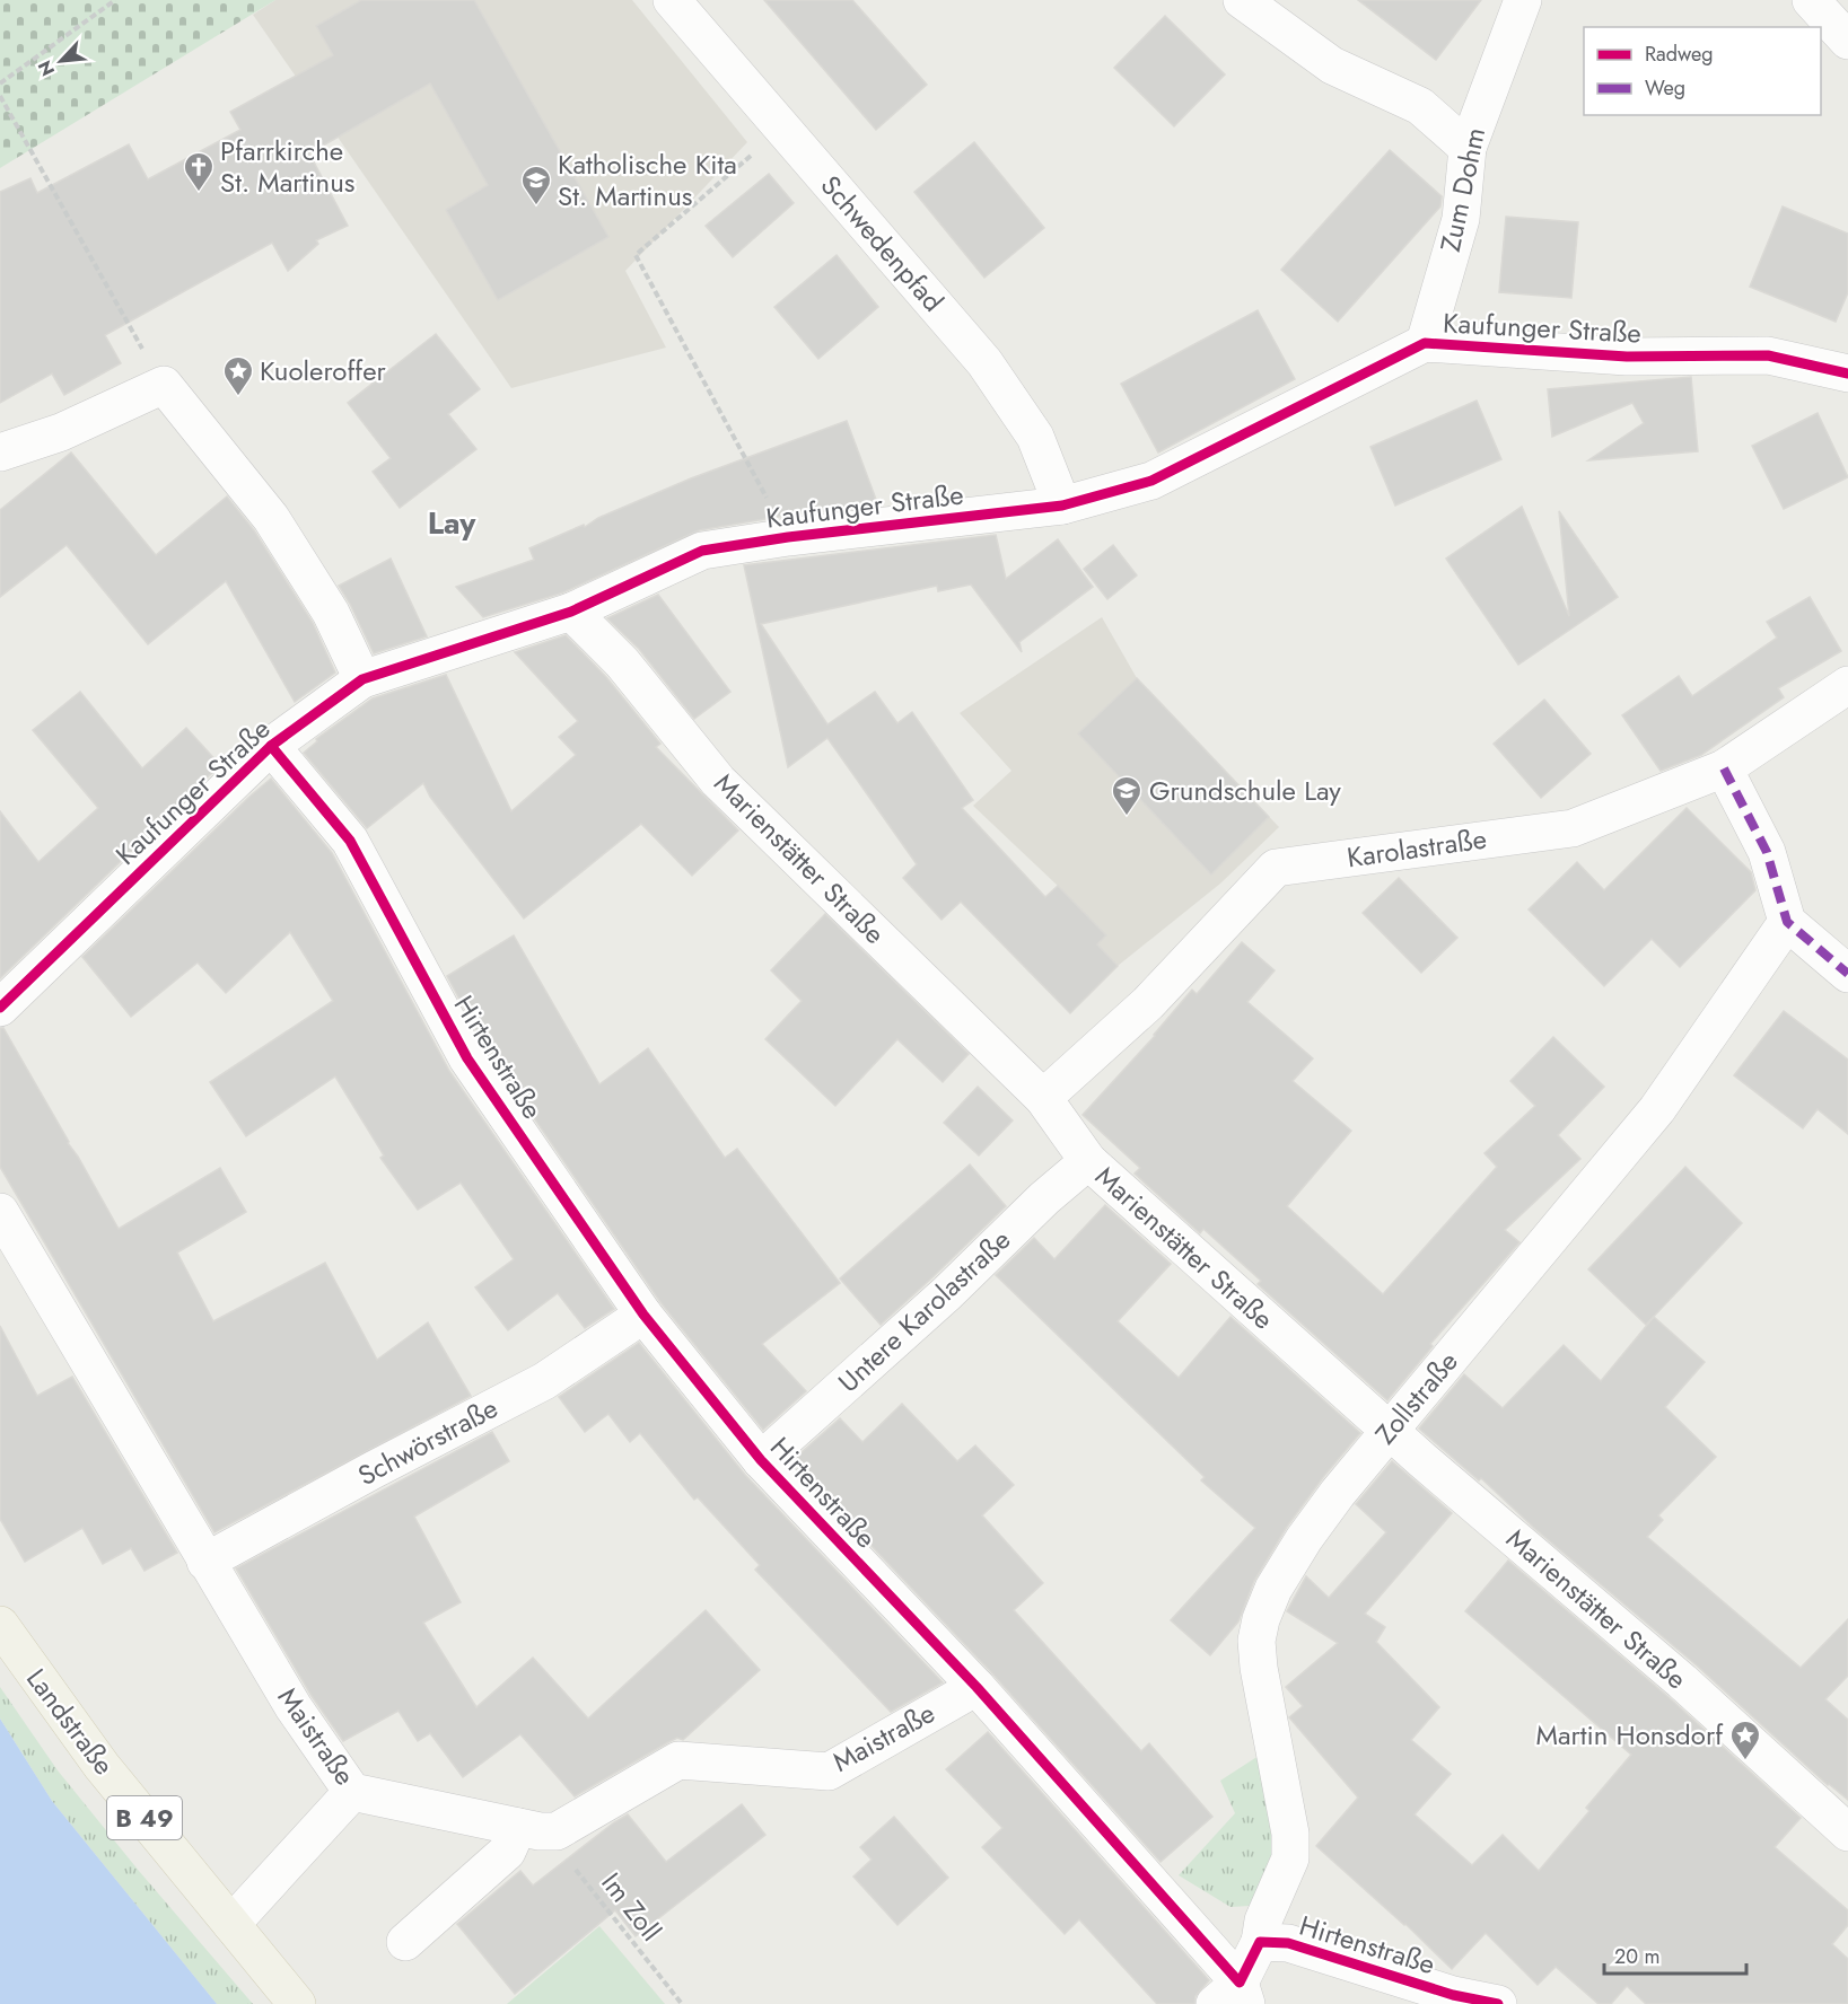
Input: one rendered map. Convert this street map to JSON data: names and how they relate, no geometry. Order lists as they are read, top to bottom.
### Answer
{
  "streets": {
    "main road": ["Landstraße", "B 49"],
    "street": [
      "Zum Dohm",
      "Schwedenpfad",
      "Kaufunger Straße",
      "Karolastraße",
      "Marienstätter Straße",
      "Hirtenstraße",
      "Untere Karolastraße",
      "Zollstraße",
      "Schwörstraße",
      "Maistraße"
    ],
    "path": ["Im Zoll"]
  },
  "crossings": [
    ["Zum Dohm", "Kaufunger Straße"],
    ["Schwedenpfad", "Kaufunger Straße"],
    ["Kaufunger Straße", "Marienstätter Straße"],
    ["Kaufunger Straße", "Hirtenstraße"],
    ["Karolastraße", "Marienstätter Straße"],
    ["Marienstätter Straße", "Untere Karolastraße"],
    ["Marienstätter Straße", "Zollstraße"],
    ["Hirtenstraße", "Untere Karolastraße"],
    ["Hirtenstraße", "Zollstraße"],
    ["Hirtenstraße", "Schwörstraße"],
    ["Hirtenstraße", "Maistraße"],
    ["Schwörstraße", "Maistraße"],
    ["Maistraße", "Im Zoll"]
  ],
  "districts": ["Lay"],
  "places": {
    "church": ["Pfarrkirche St. Martinus"],
    "school or university": ["Katholische Kita St. Martinus", "Grundschule Lay"],
    "place": ["Kuoleroffer", "Martin Honsdorf"]
  },
  "legend": ["Radweg", "Weg"],
  "scale_bar": "20 m",
  "north": "bottom left"
}
